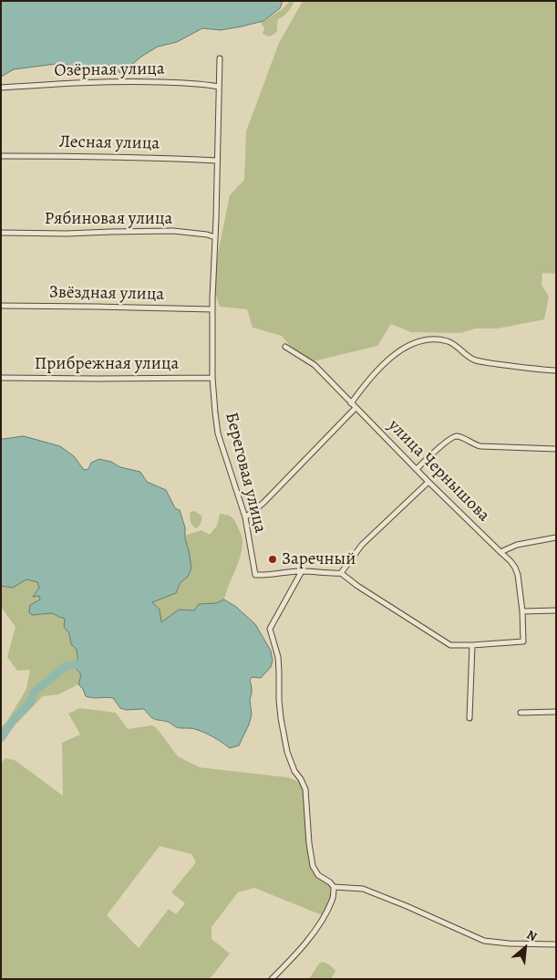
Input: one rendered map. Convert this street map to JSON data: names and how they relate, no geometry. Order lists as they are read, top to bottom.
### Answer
{
  "streets": {
    "street": [
      "Озёрная улица",
      "Лесная улица",
      "Рябиновая улица",
      "Звёздная улица",
      "Прибрежная улица",
      "улица Чернышова",
      "Береговая улица"
    ]
  },
  "crossings": [
    ["Озёрная улица", "Береговая улица"],
    ["Лесная улица", "Береговая улица"],
    ["Рябиновая улица", "Береговая улица"],
    ["Звёздная улица", "Береговая улица"],
    ["Прибрежная улица", "Береговая улица"]
  ],
  "places": ["Заречный"],
  "north": "top right"
}
